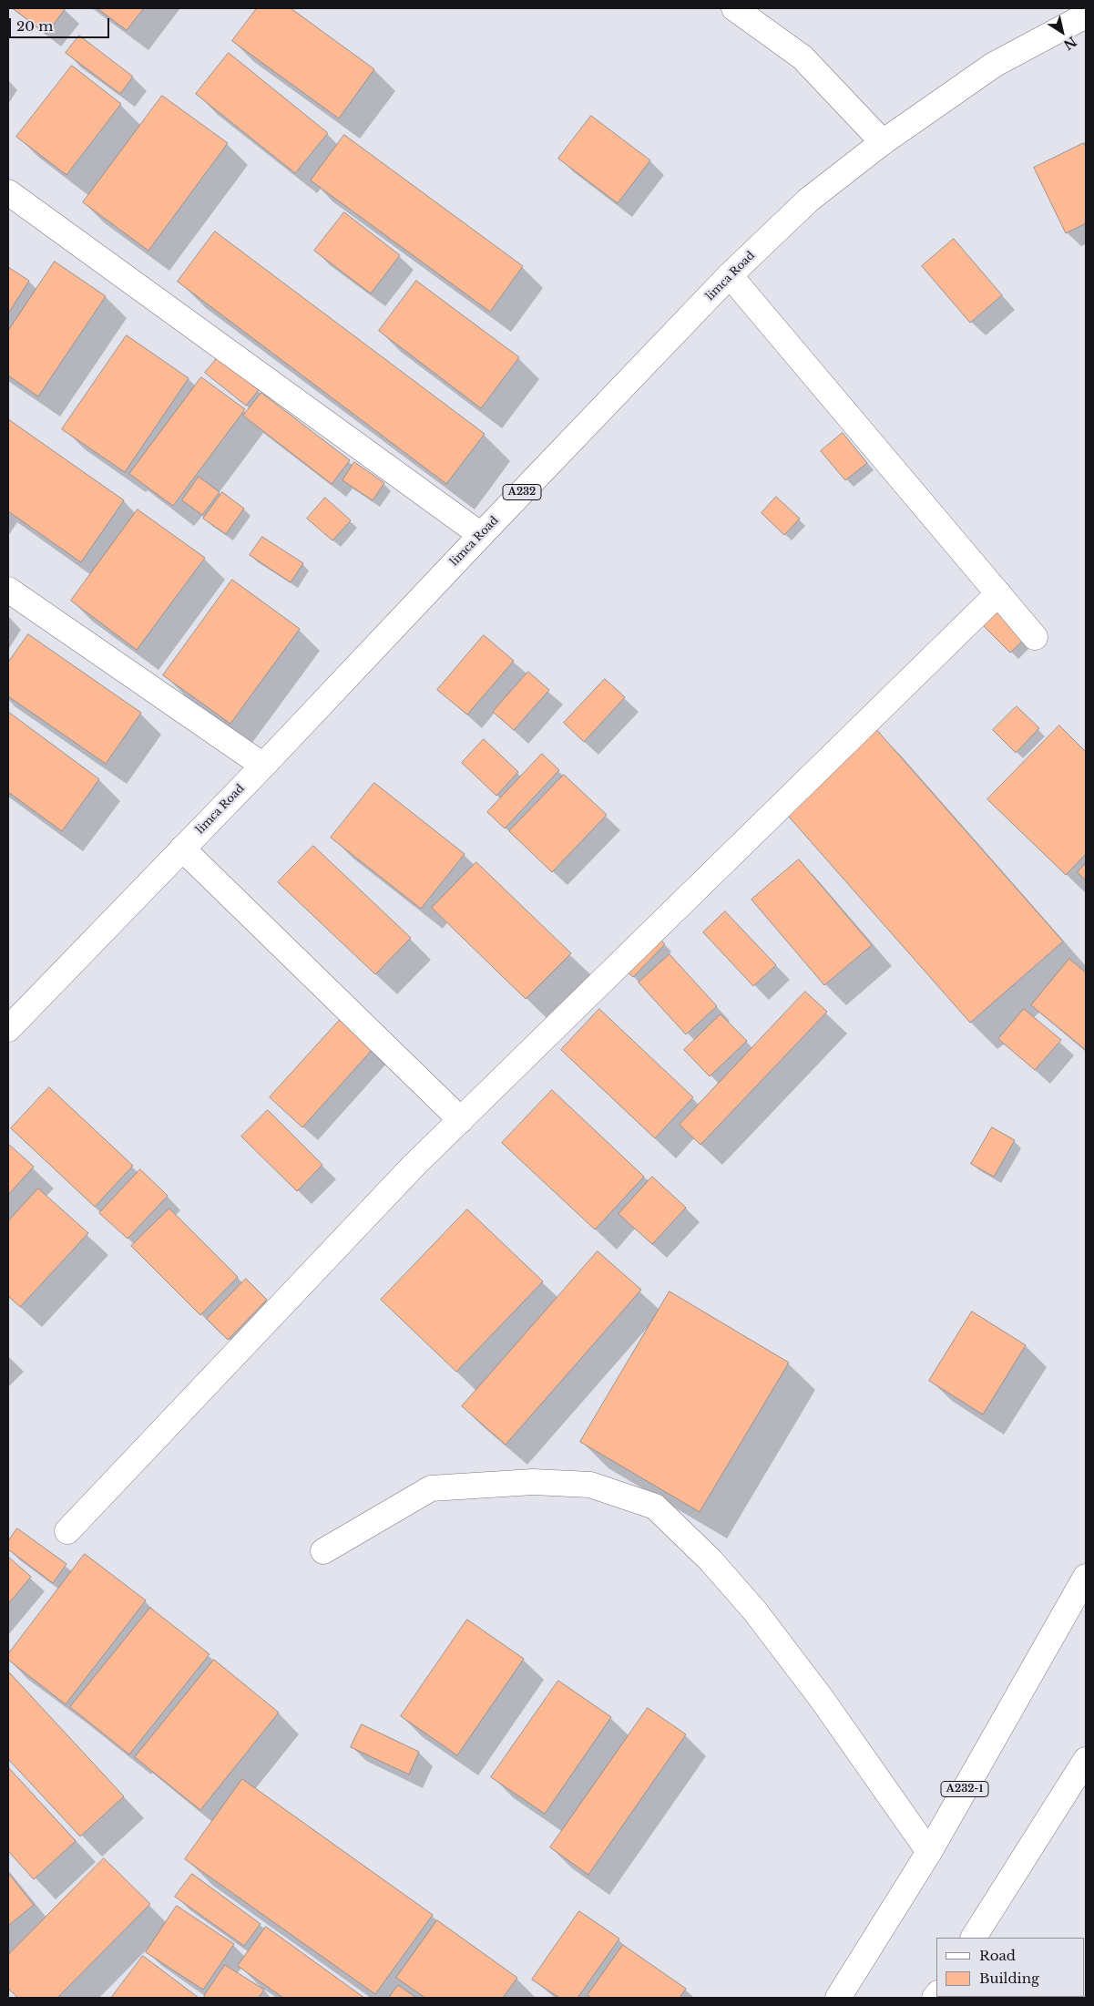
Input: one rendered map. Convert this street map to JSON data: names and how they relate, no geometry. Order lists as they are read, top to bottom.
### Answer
{
  "streets": {
    "main road": ["limca Road", "A232", "A232-1"]
  },
  "legend": ["Road", "Building"],
  "scale_bar": "20 m",
  "north": "bottom right"
}
